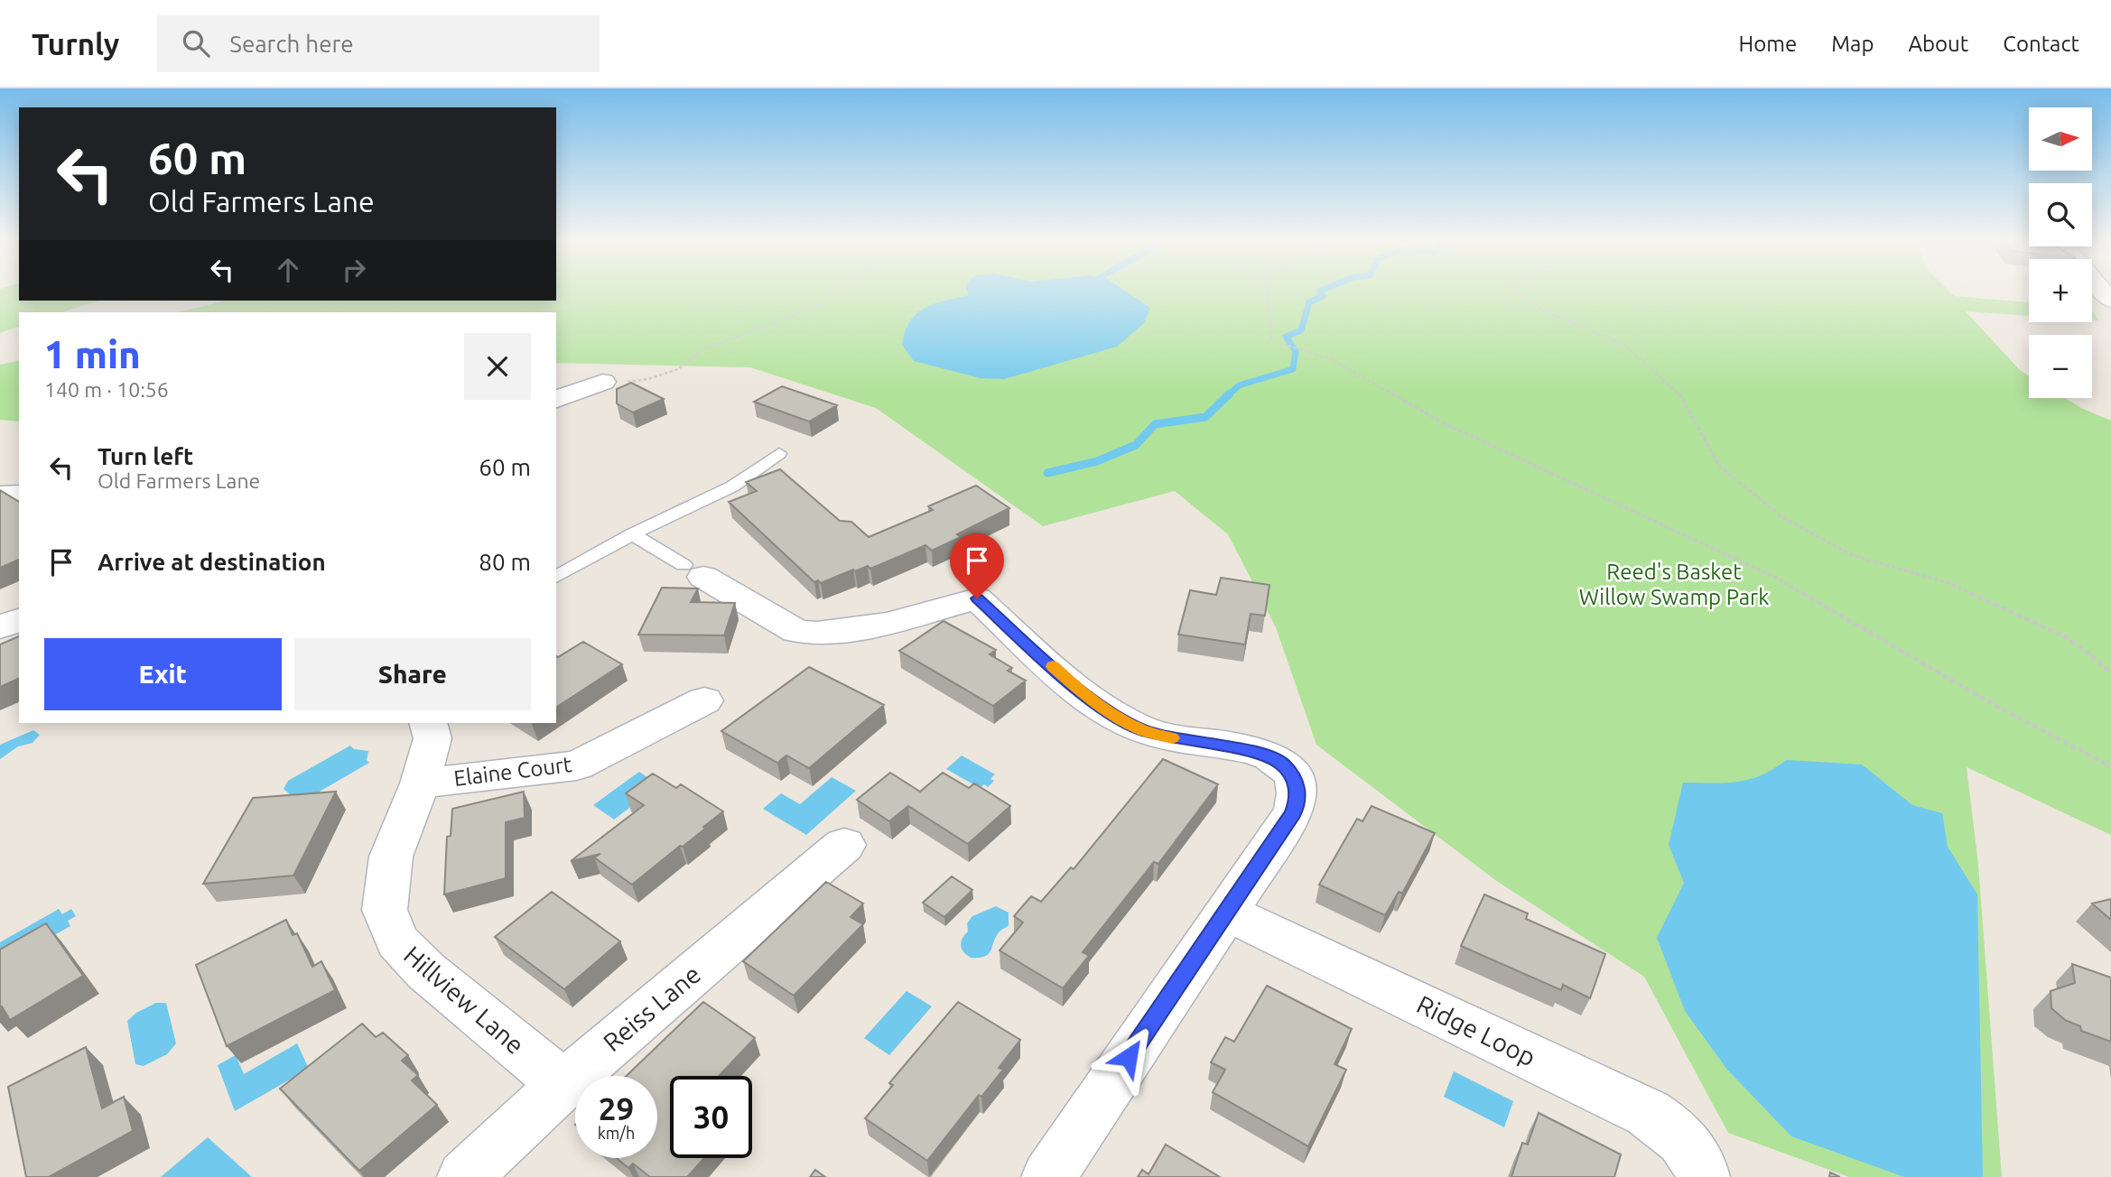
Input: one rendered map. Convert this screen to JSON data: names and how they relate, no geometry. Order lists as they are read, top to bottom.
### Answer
{
  "streets": {
    "street": [
      "Elaine Court",
      "Hillview Lane",
      "Reiss Lane",
      "Ridge Loop"
    ]
  },
  "crossings": [
    ["Elaine Court", "Hillview Lane"],
    ["Hillview Lane", "Reiss Lane"]
  ],
  "parks": ["Reed's Basket Willow Swamp Park"],
  "north": "right",
  "page": {
    "header": "Turnly",
    "search": "Search here",
    "nav": [
      "Home",
      "Map",
      "About",
      "Contact"
    ],
    "map_buttons": ["+", "−"],
    "turn": ["60 m", "Old Farmers Lane"],
    "heading": ["1 min", "140 m · 10:56"],
    "list": [
      {
        "name": "Turn left",
        "note": "Old Farmers Lane",
        "value": "60 m"
      },
      {
        "name": "Arrive at destination",
        "value": "80 m"
      }
    ],
    "buttons": ["Exit", "Share"],
    "speed": "29 km/h",
    "limit": "30"
  }
}
